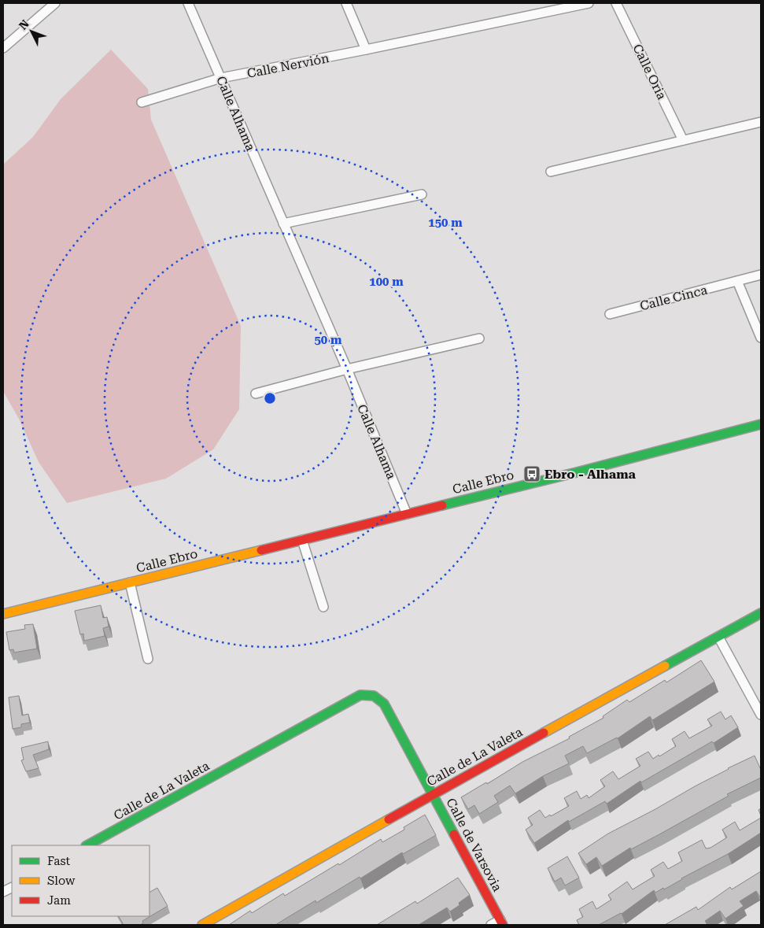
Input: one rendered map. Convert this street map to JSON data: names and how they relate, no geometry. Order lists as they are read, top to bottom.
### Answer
{
  "streets": {
    "street": [
      "Calle Nervión",
      "Calle Oria",
      "Calle Alhama",
      "Calle Cinca",
      "Calle Ebro",
      "Calle de La Valeta",
      "Calle de Varsovia"
    ]
  },
  "crossings": [
    ["Calle Nervión", "Calle Alhama"],
    ["Calle Alhama", "Calle Ebro"],
    ["Calle de La Valeta", "Calle de Varsovia"]
  ],
  "places": {
    "bus stop": ["Ebro - Alhama"]
  },
  "legend": ["Fast", "Slow", "Jam"],
  "north": "top left",
  "rings": ["150 m", "100 m", "50 m"]
}
